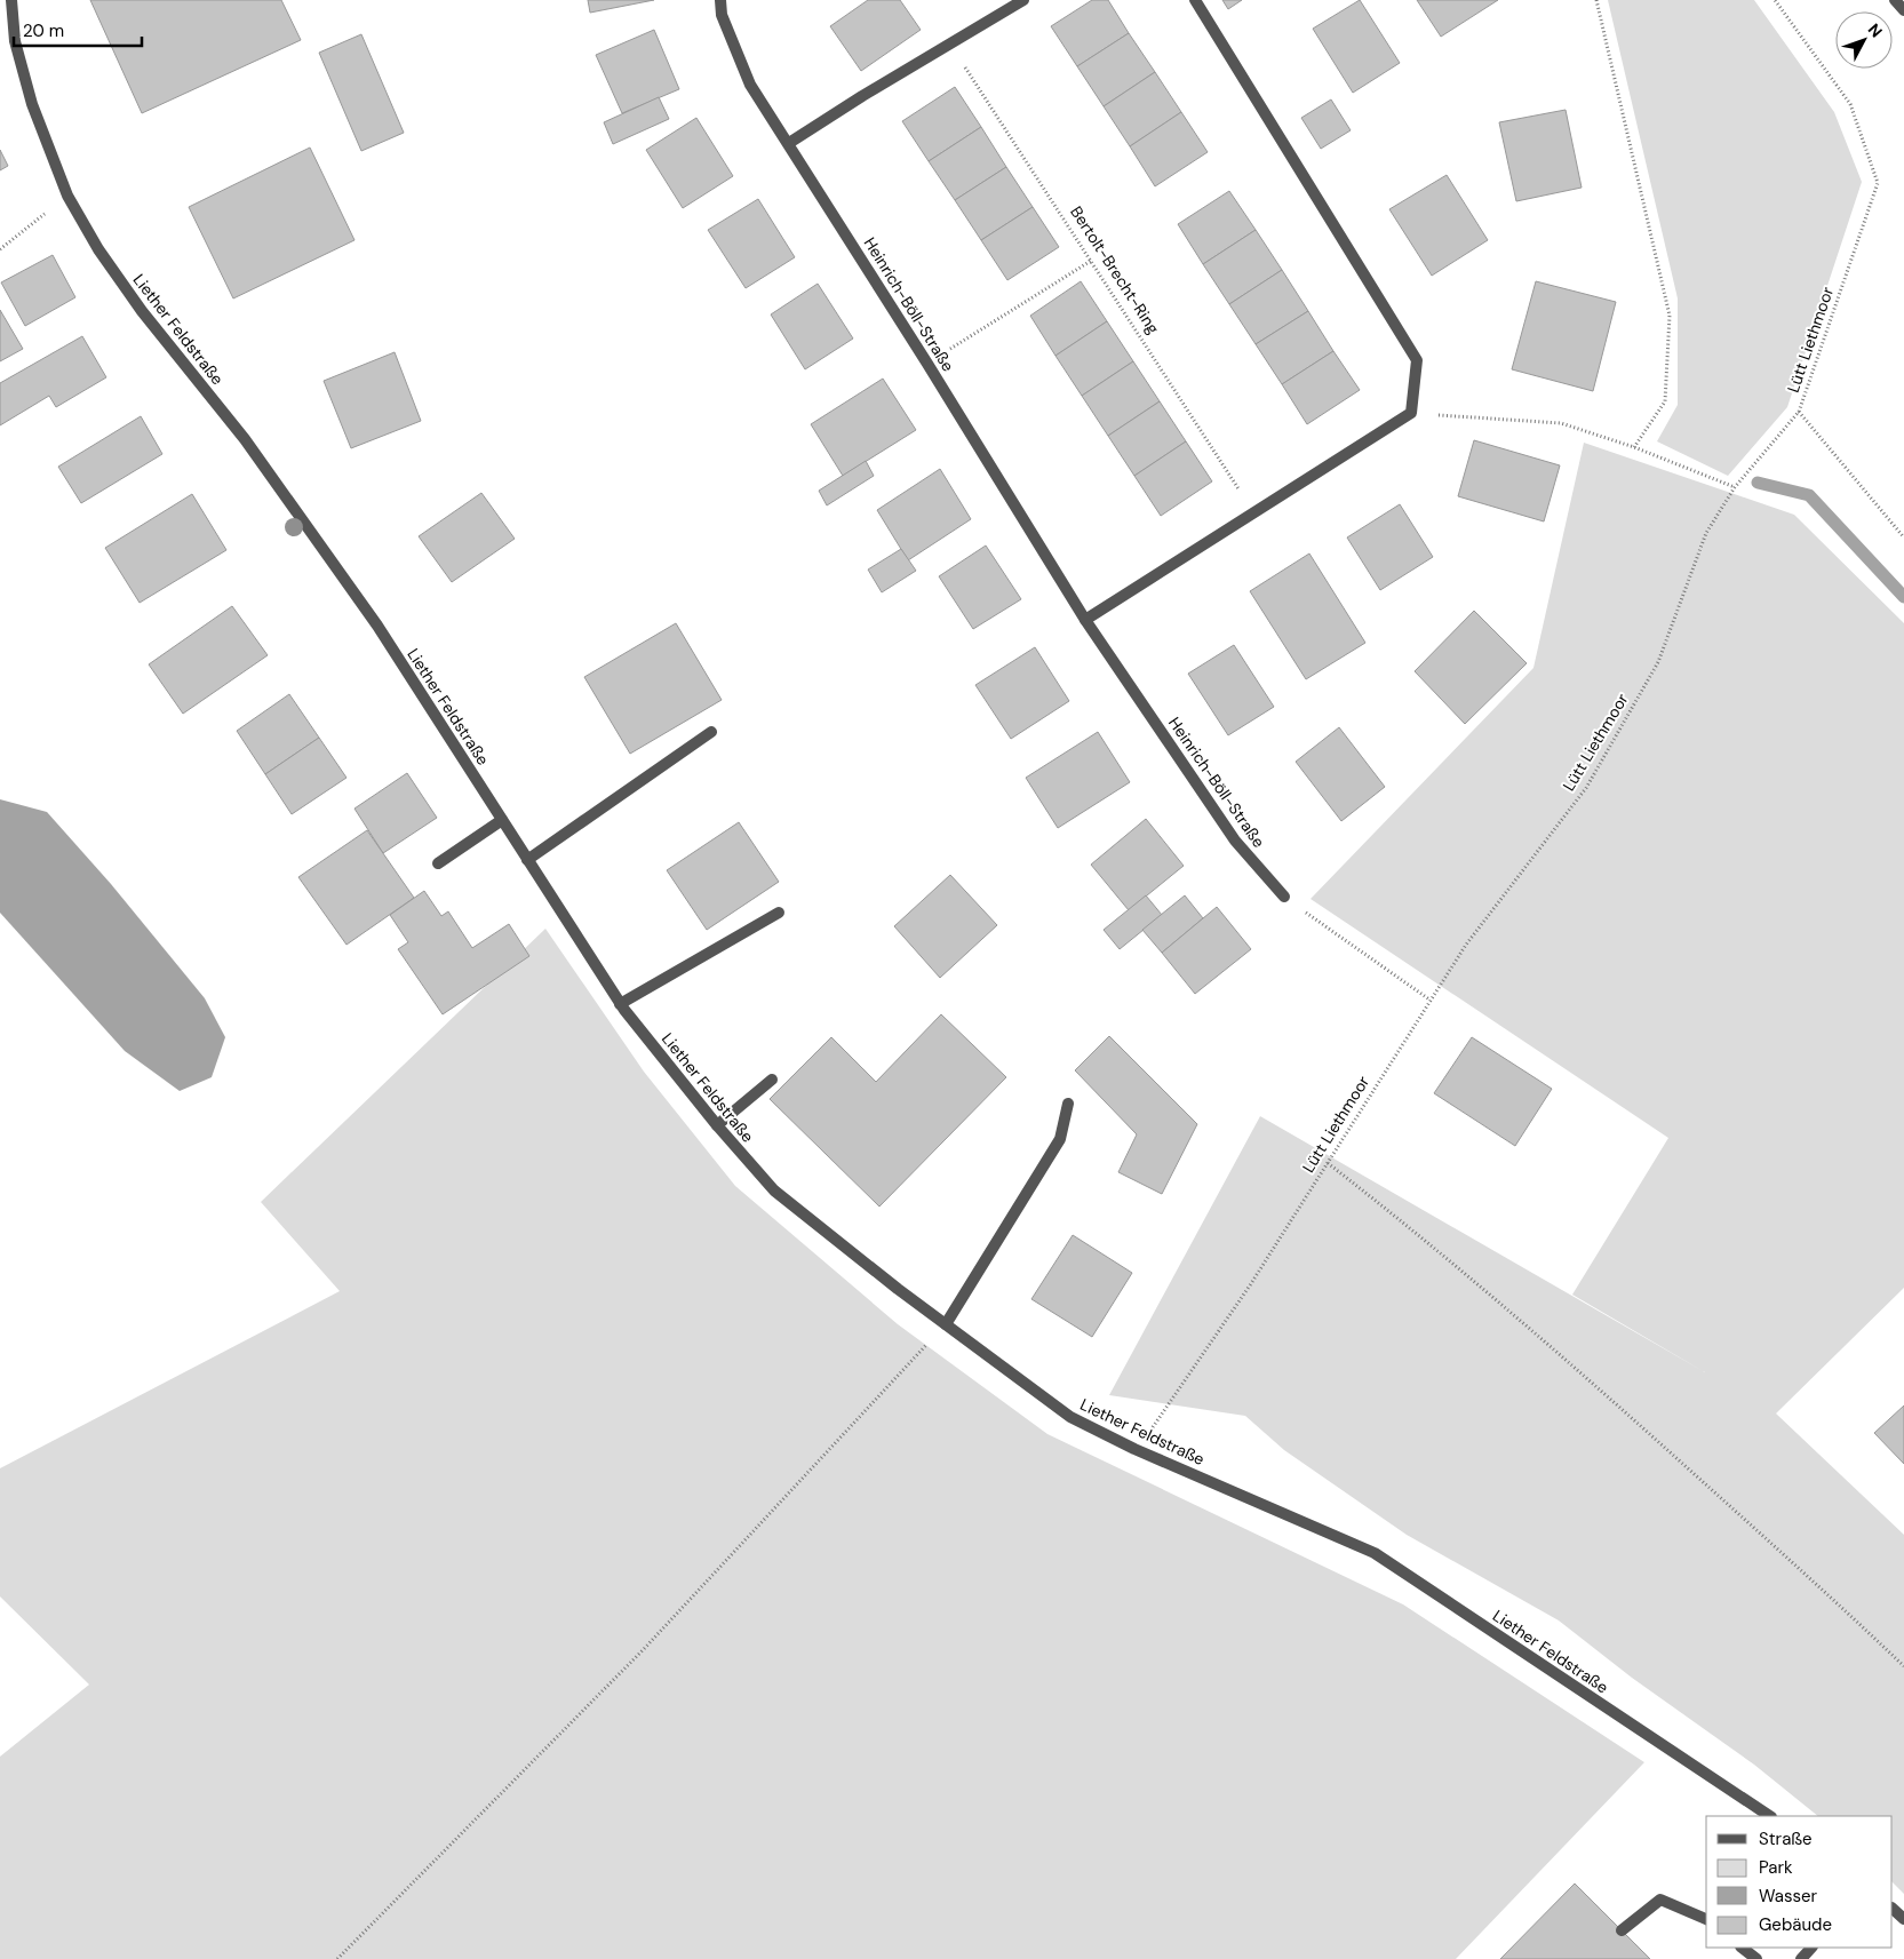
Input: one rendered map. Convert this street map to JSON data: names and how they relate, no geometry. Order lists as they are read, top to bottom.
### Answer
{
  "streets": {
    "street": ["Heinrich-Böll-Straße", "Liether Feldstraße"],
    "path": ["Bertolt-Brecht-Ring", "Lütt Liethmoor"]
  },
  "crossings": [
    ["Liether Feldstraße", "Lütt Liethmoor"]
  ],
  "legend": [
    "Straße",
    "Park",
    "Wasser",
    "Gebäude"
  ],
  "scale_bar": "20 m",
  "north": "top right"
}
